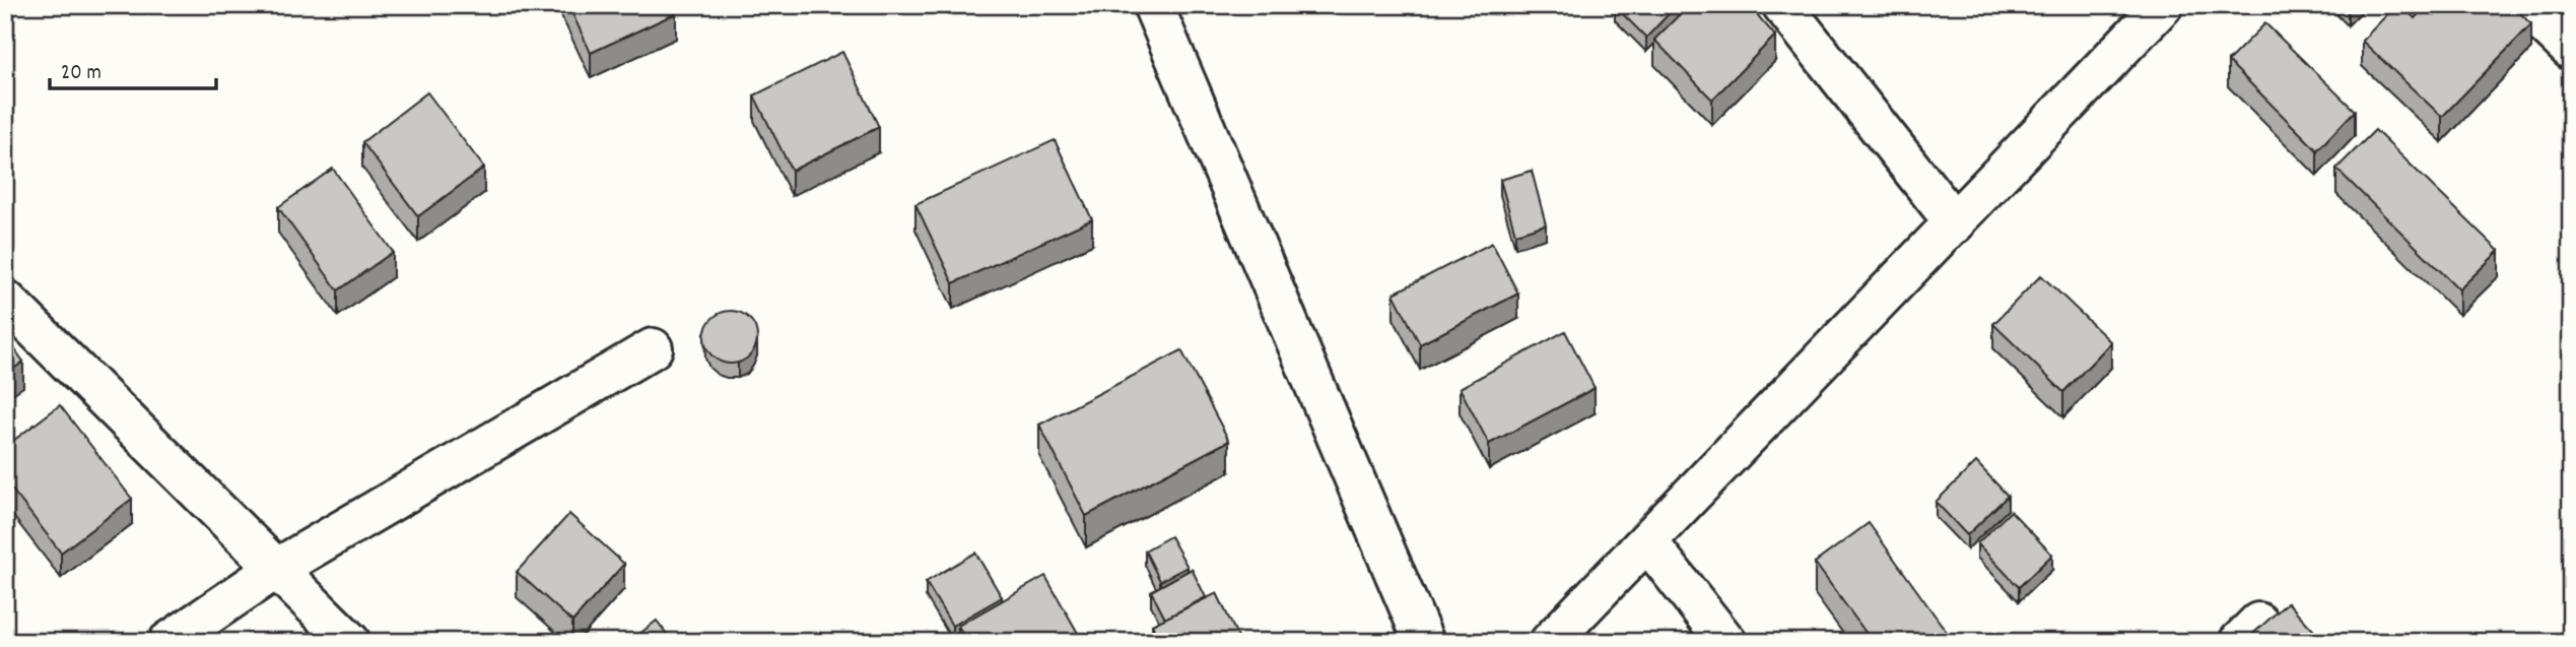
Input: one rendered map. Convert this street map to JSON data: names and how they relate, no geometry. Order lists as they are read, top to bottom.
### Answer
{
  "scale_bar": "20 m"
}
